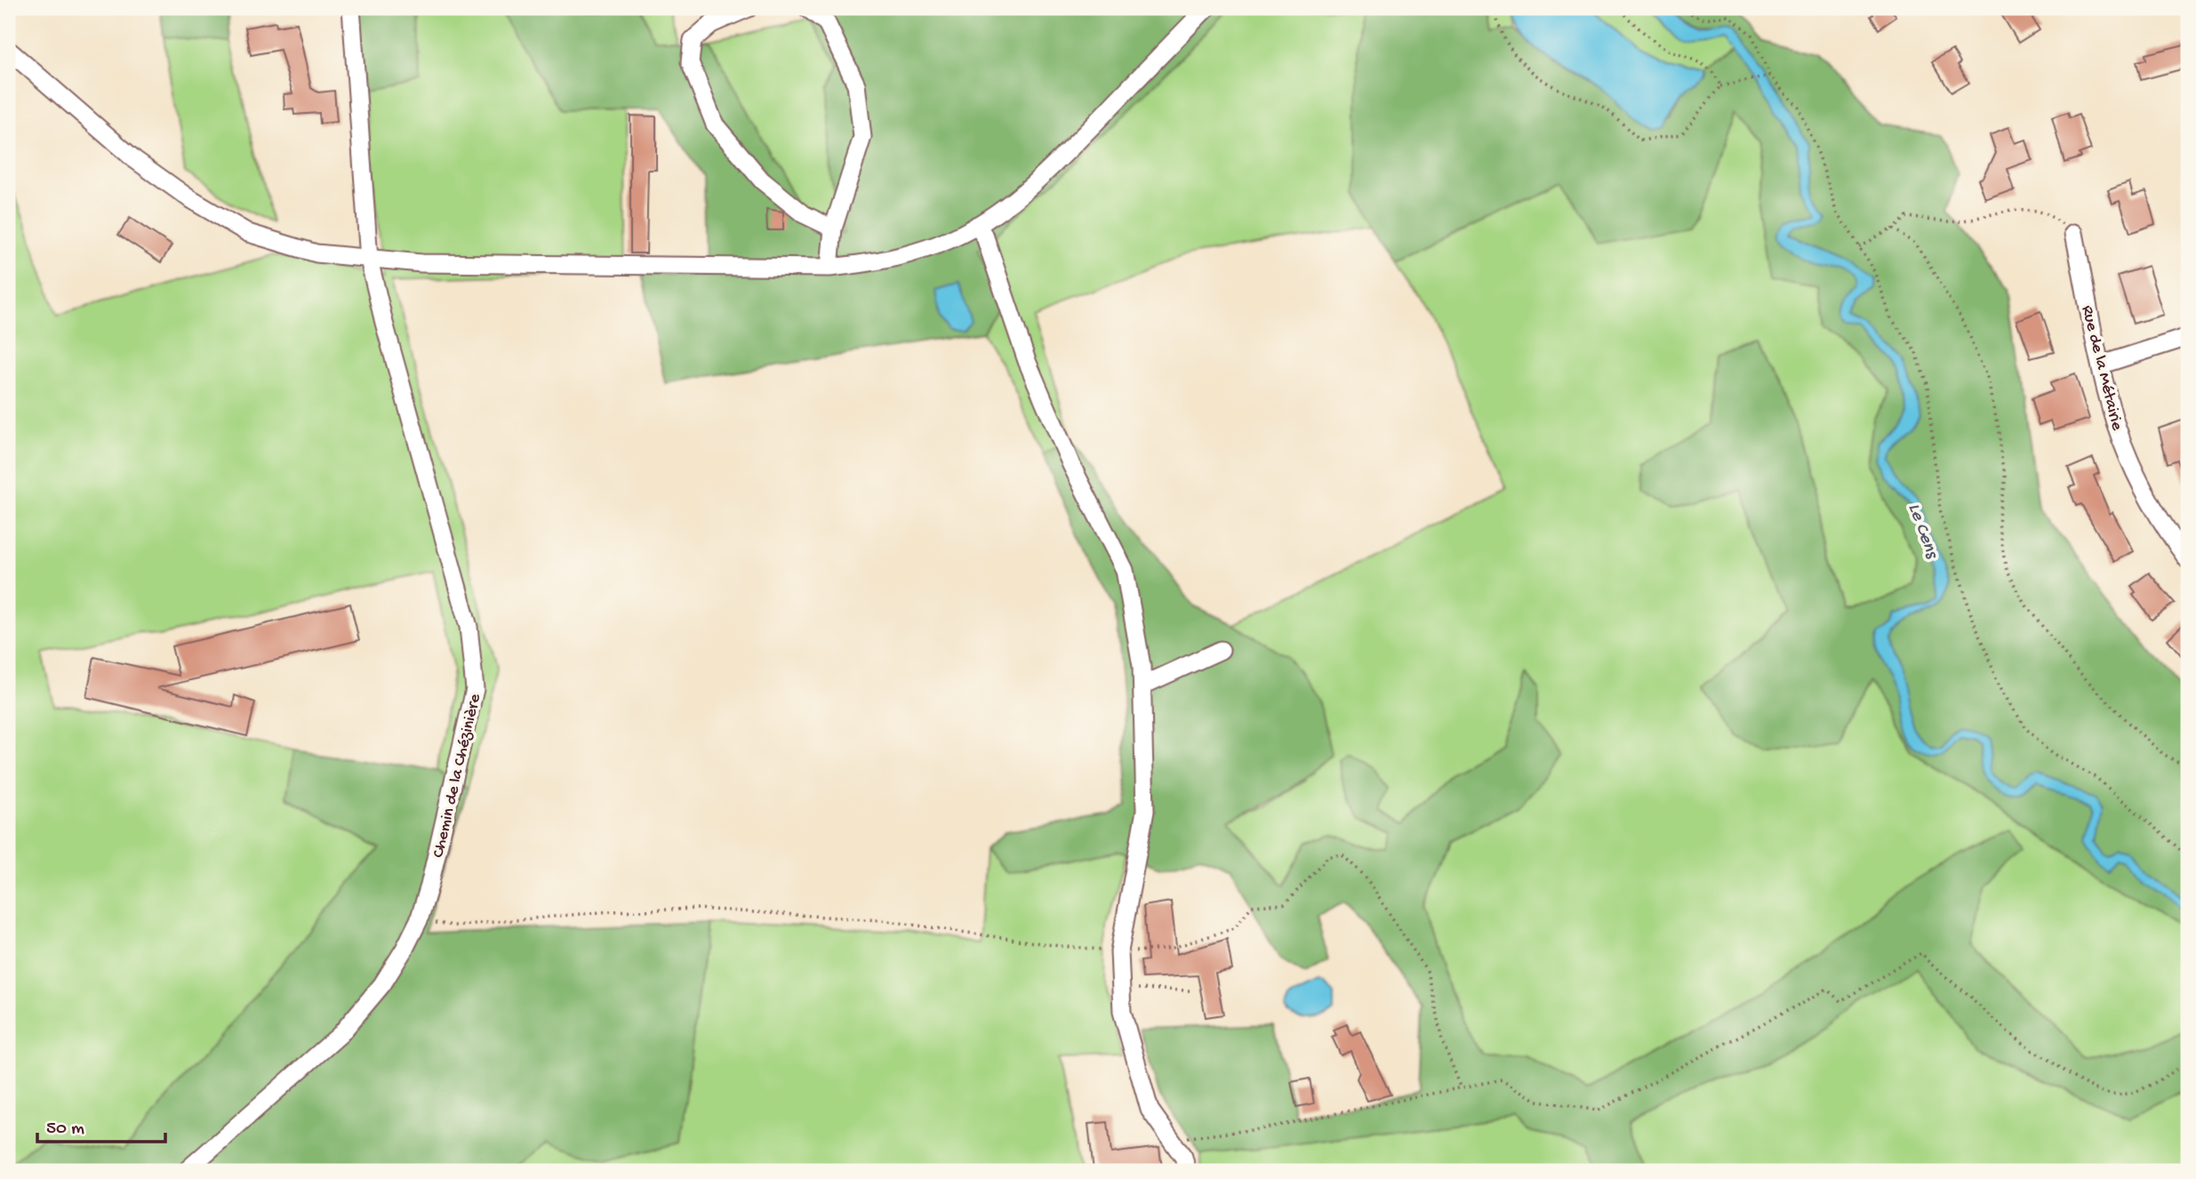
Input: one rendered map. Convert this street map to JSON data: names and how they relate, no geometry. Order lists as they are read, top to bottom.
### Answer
{
  "streets": {
    "street": ["Rue de la Métairie", "Chemin de la Chézinière"]
  },
  "water": ["Le Cens"],
  "scale_bar": "50 m"
}
